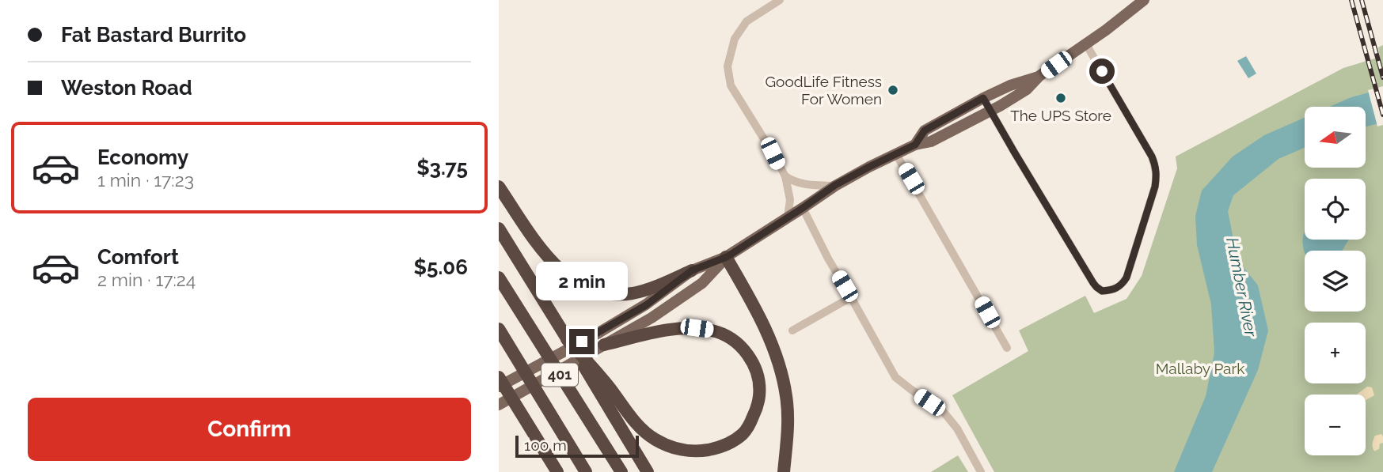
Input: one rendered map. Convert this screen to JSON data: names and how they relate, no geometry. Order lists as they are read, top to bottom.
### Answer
{
  "streets": {
    "highway": ["401"]
  },
  "water": ["Humber River"],
  "parks": ["Mallaby Park"],
  "places": ["GoodLife Fitness For Women", "The UPS Store"],
  "scale_bar": "100 m",
  "north": "left",
  "page": {
    "banner": ["Fat Bastard Burrito", "Weston Road"],
    "map_buttons": ["+", "−"],
    "list": [
      {
        "name": "Economy",
        "note": "1 min · 17:23",
        "value": "$3.75"
      },
      {
        "name": "Comfort",
        "note": "2 min · 17:24",
        "value": "$5.06"
      }
    ],
    "bubble": "2 min",
    "buttons": "Confirm",
    "scale": "100 m"
  }
}
